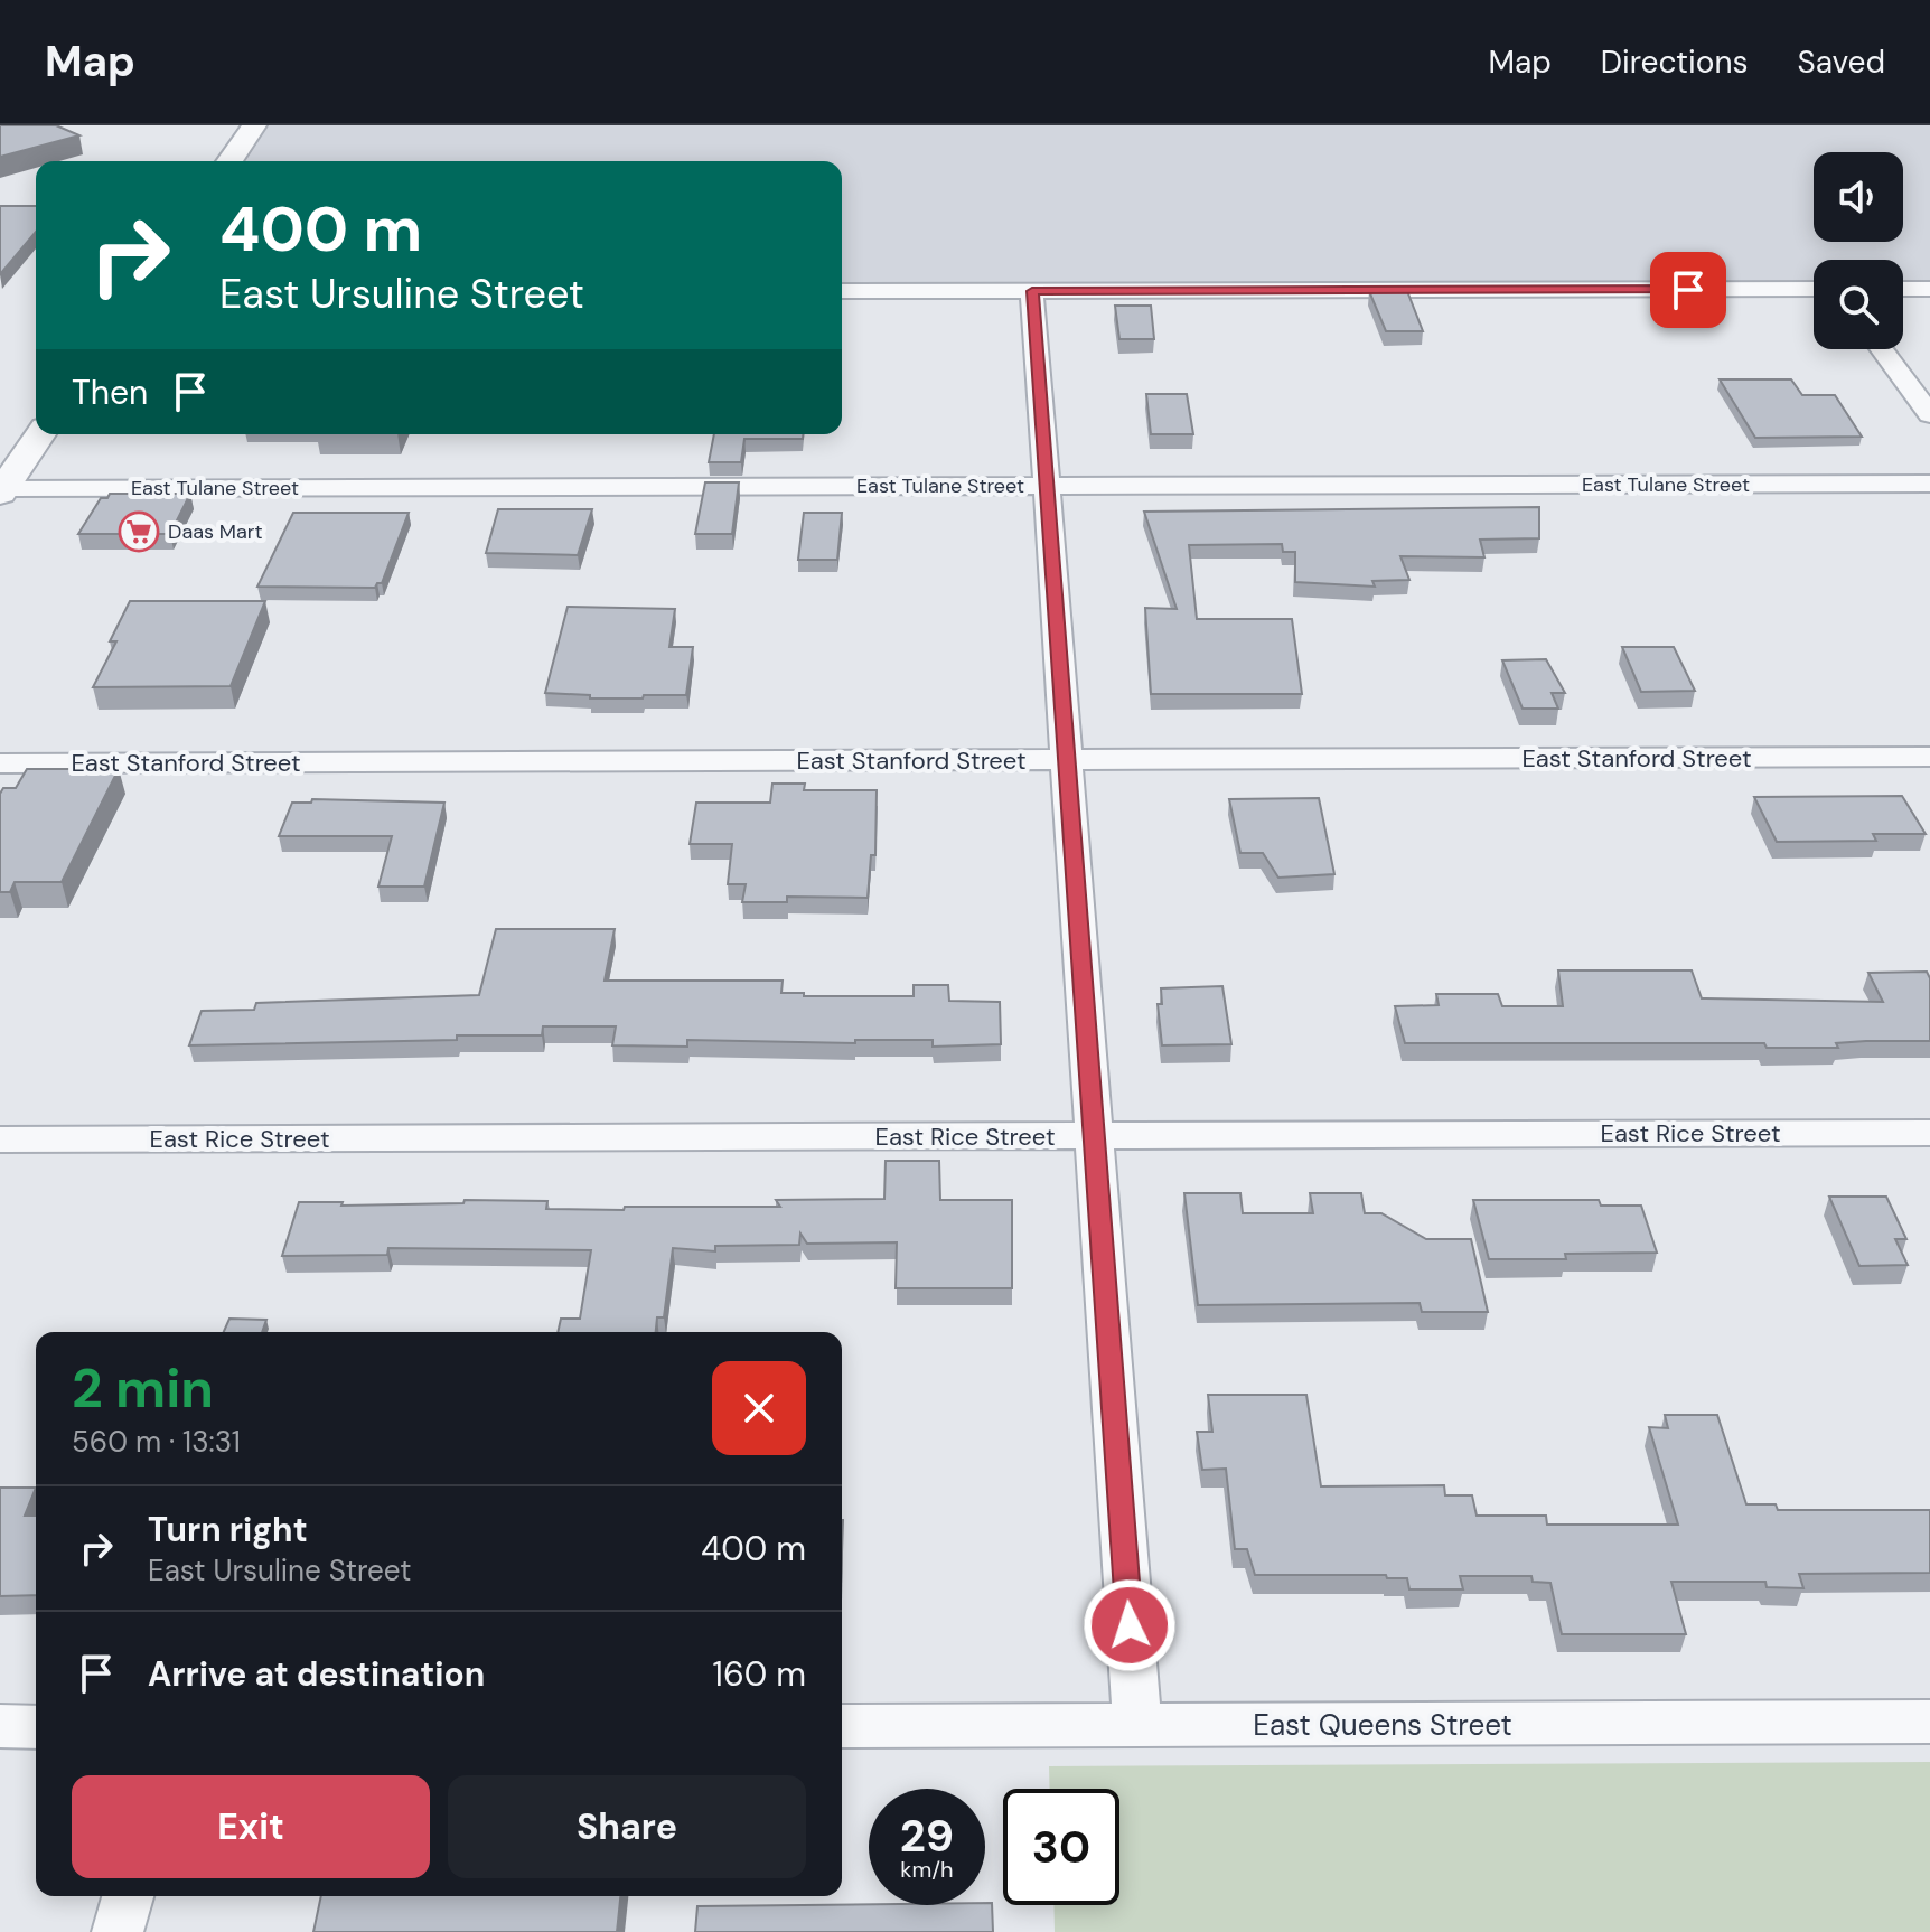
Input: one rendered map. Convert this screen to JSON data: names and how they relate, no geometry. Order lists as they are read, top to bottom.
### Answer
{
  "streets": {
    "street": [
      "East Tulane Street",
      "East Stanford Street",
      "East Rice Street",
      "East Queens Street"
    ]
  },
  "places": {
    "supermarket": ["Daas Mart"]
  },
  "page": {
    "header": "Map",
    "nav": ["Map", "Directions", "Saved"],
    "turn": ["400 m", "East Ursuline Street"],
    "then": "Then",
    "heading": ["2 min", "560 m · 13:31"],
    "list": [
      {
        "name": "Turn right",
        "note": "East Ursuline Street",
        "value": "400 m"
      },
      {
        "name": "Arrive at destination",
        "value": "160 m"
      }
    ],
    "buttons": ["Exit", "Share"],
    "speed": "29 km/h",
    "limit": "30"
  }
}
